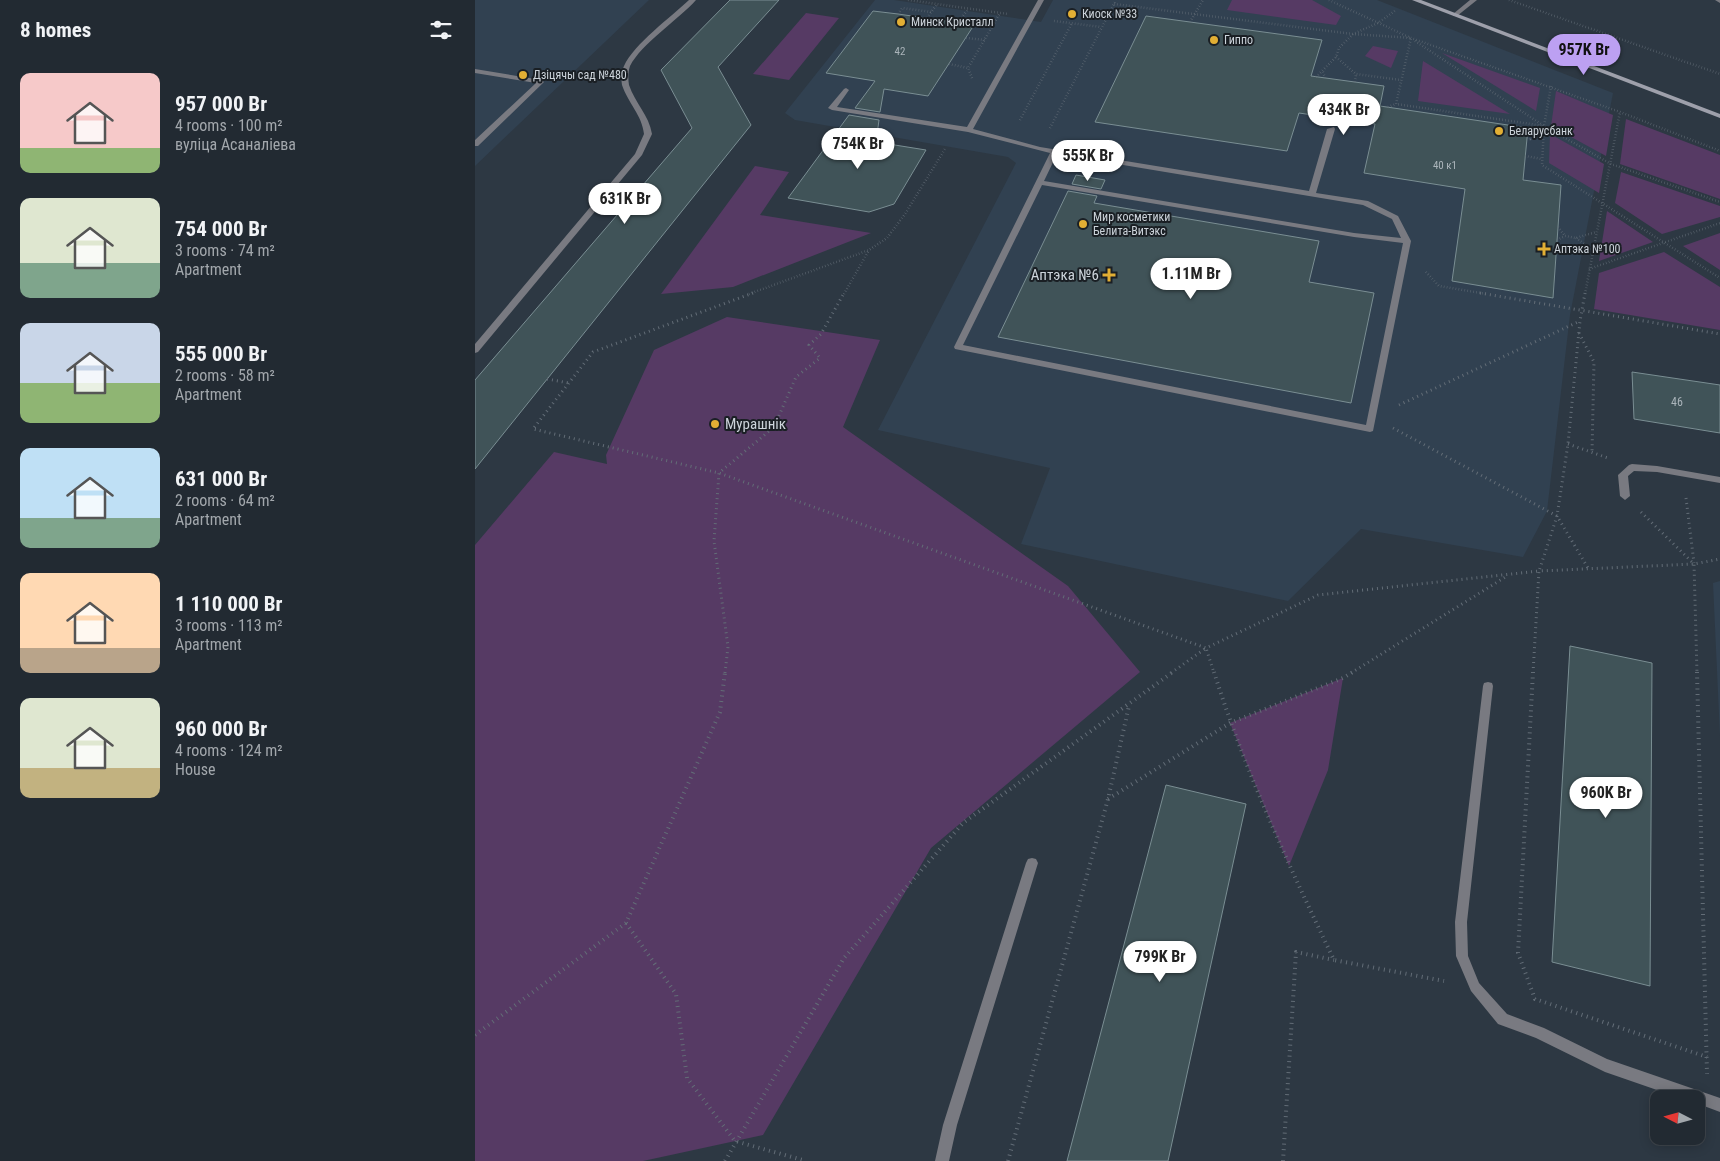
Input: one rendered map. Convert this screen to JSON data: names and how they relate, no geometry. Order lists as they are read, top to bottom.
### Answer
{
  "places": {
    "other": [
      "Киоск №33",
      "Минск Кристалл",
      "Гиппо",
      "Дзіцячы сад №480",
      "Беларусбанк",
      "Мир косметики Белита-Витэкс",
      "Мурашнік"
    ],
    "health": ["Аптэка №100", "Аптэка №6"]
  },
  "house_numbers": ["42", "40 к1", "46"],
  "north": "left",
  "page": {
    "heading": "8 homes",
    "price": [
      "957K Br",
      "434K Br",
      "754K Br",
      "555K Br",
      "631K Br",
      "1.11M Br",
      "960K Br",
      "799K Br"
    ],
    "list": [
      {
        "name": "957 000 Br",
        "note": "4 rooms · 100 m² · вуліца Асаналіева"
      },
      {
        "name": "754 000 Br",
        "note": "3 rooms · 74 m² · Apartment"
      },
      {
        "name": "555 000 Br",
        "note": "2 rooms · 58 m² · Apartment"
      },
      {
        "name": "631 000 Br",
        "note": "2 rooms · 64 m² · Apartment"
      },
      {
        "name": "1 110 000 Br",
        "note": "3 rooms · 113 m² · Apartment"
      },
      {
        "name": "960 000 Br",
        "note": "4 rooms · 124 m² · House"
      }
    ]
  }
}
